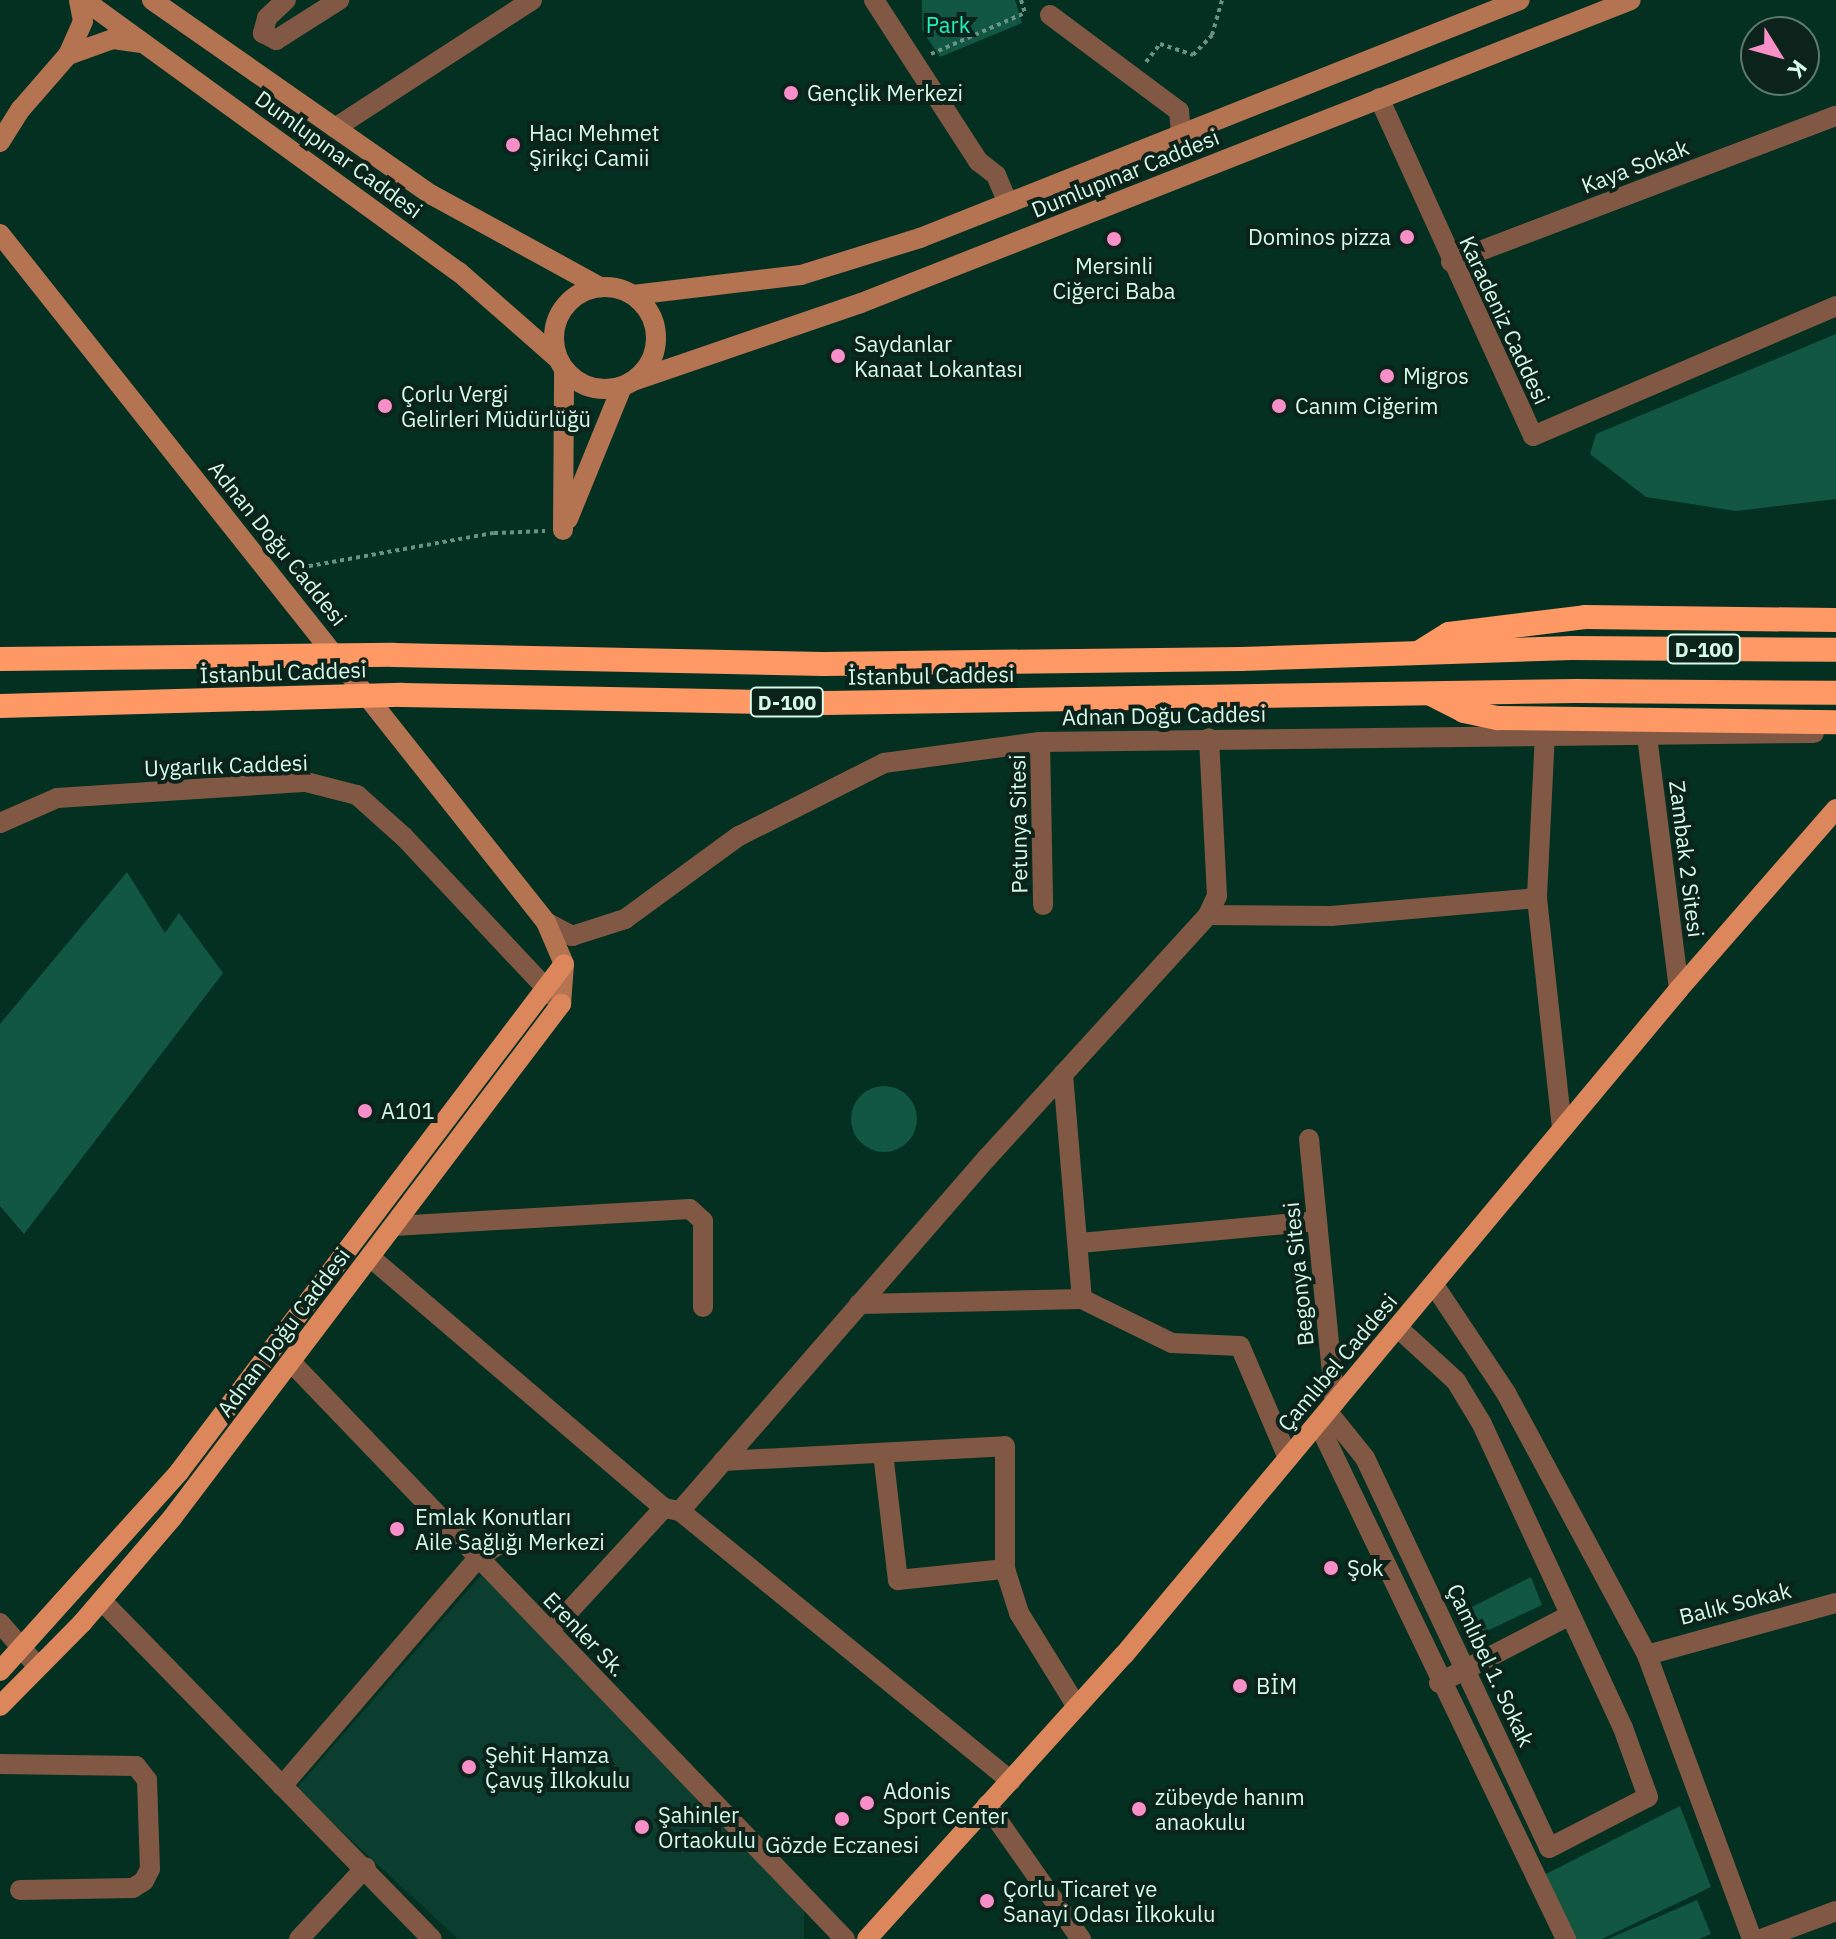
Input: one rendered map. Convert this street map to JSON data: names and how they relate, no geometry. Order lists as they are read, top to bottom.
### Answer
{
  "streets": {
    "highway": ["D-100", "İstanbul Caddesi"],
    "main road": ["Dumlupınar Caddesi", "Adnan Doğu Caddesi", "Çamlıbel Caddesi"],
    "street": [
      "Kaya Sokak",
      "Karadeniz Caddesi",
      "Uygarlık Caddesi",
      "Petunya Sitesi",
      "Zambak 2 Sitesi",
      "Begonya Sitesi",
      "Balık Sokak",
      "Erenler Sk.",
      "Çamlıbel 1. Sokak"
    ]
  },
  "crossings": [
    ["Dumlupınar Caddesi", "Karadeniz Caddesi"],
    ["Kaya Sokak", "Karadeniz Caddesi"],
    ["Adnan Doğu Caddesi", "Uygarlık Caddesi"],
    ["Adnan Doğu Caddesi", "Petunya Sitesi"],
    ["Adnan Doğu Caddesi", "Zambak 2 Sitesi"],
    ["Adnan Doğu Caddesi", "Erenler Sk."],
    ["Zambak 2 Sitesi", "Çamlıbel Caddesi"],
    ["Begonya Sitesi", "Çamlıbel Caddesi"],
    ["Begonya Sitesi", "Çamlıbel 1. Sokak"],
    ["Çamlıbel Caddesi", "Çamlıbel 1. Sokak"]
  ],
  "parks": ["Park"],
  "places": [
    "Gençlik Merkezi",
    "Hacı Mehmet Şirikçi Camii",
    "Dominos pizza",
    "Mersinli Ciğerci Baba",
    "Saydanlar Kanaat Lokantası",
    "Migros",
    "Çorlu Vergi Gelirleri Müdürlüğü",
    "Canım Ciğerim",
    "A101",
    "Emlak Konutları Aile Sağlığı Merkezi",
    "Şok",
    "BİM",
    "Şehit Hamza Çavuş İlkokulu",
    "Adonis Sport Center",
    "zübeyde hanım anaokulu",
    "Gözde Eczanesi",
    "Şahinler Ortaokulu",
    "Çorlu Ticaret ve Sanayi Odası İlkokulu"
  ],
  "north": "bottom right"
}
